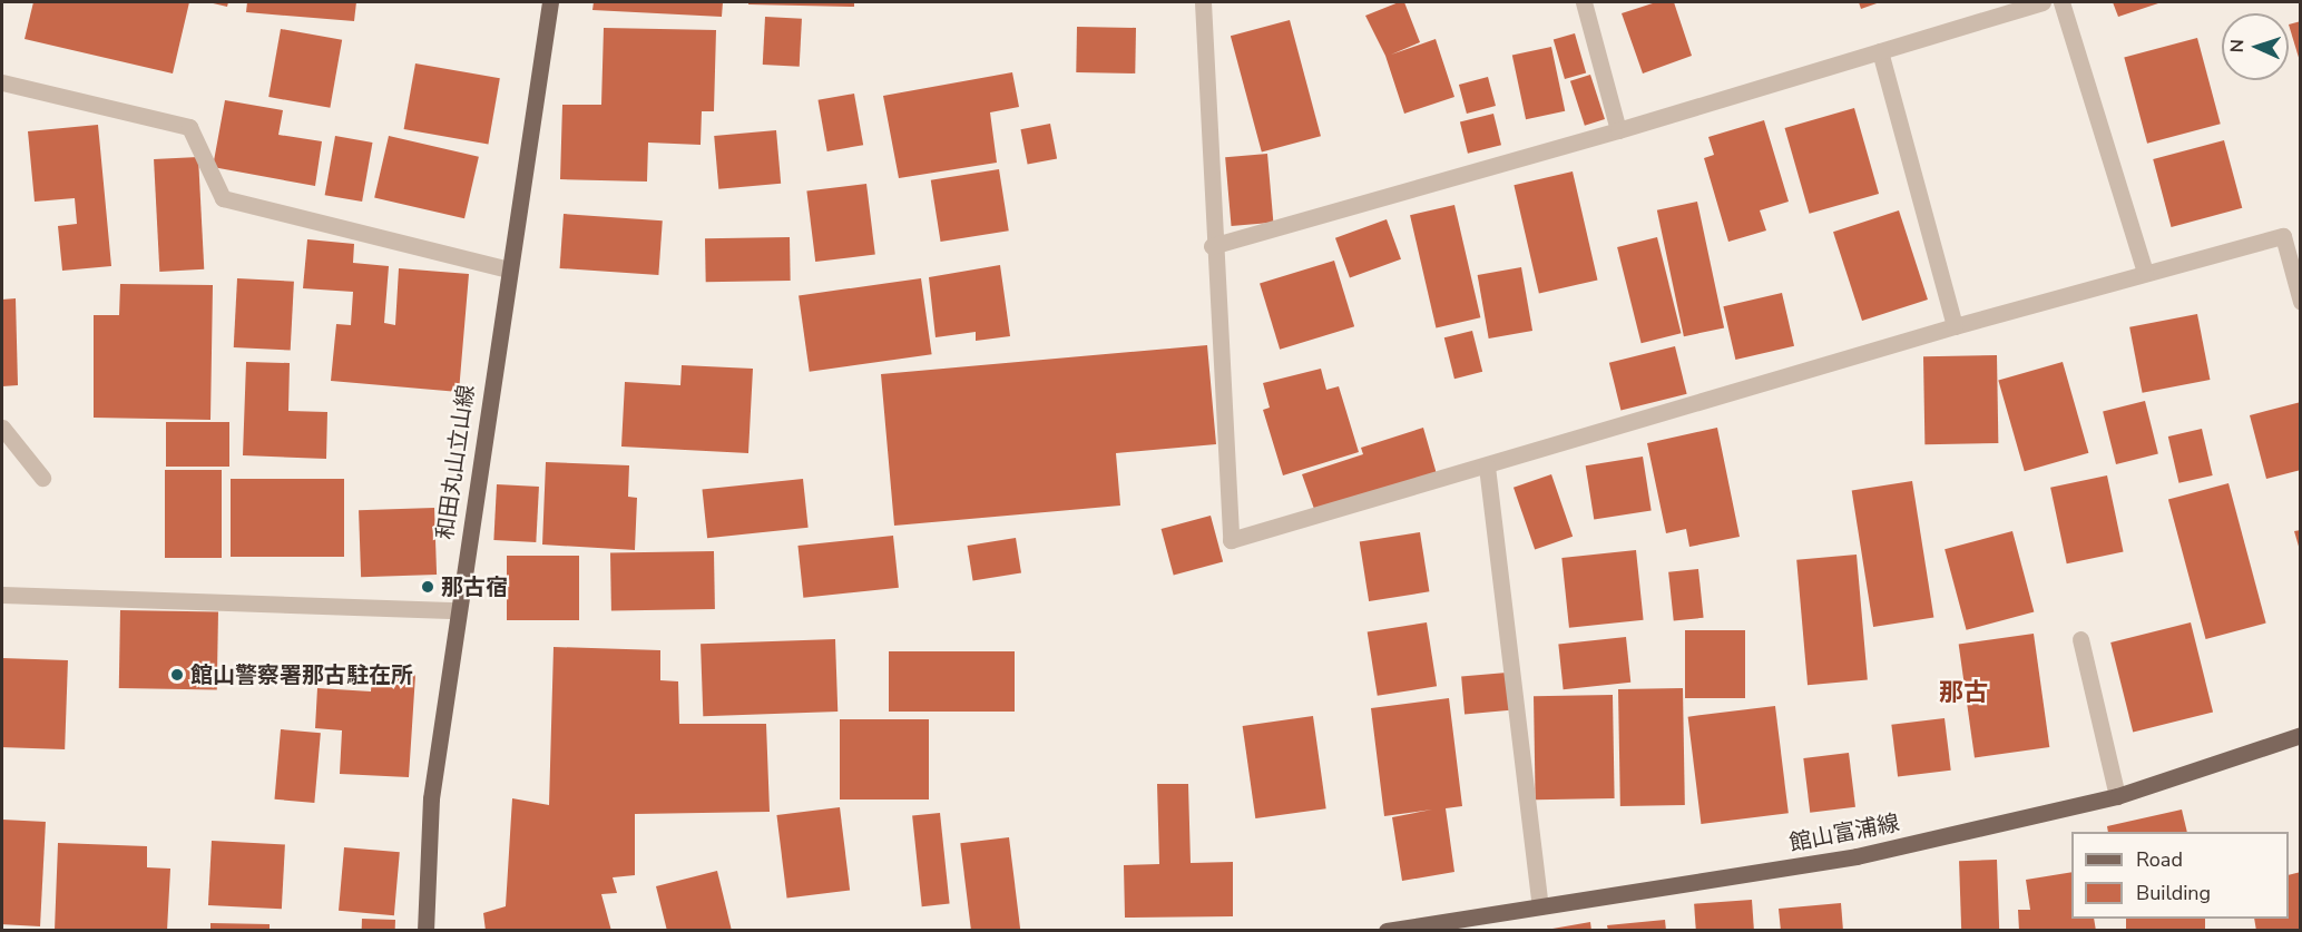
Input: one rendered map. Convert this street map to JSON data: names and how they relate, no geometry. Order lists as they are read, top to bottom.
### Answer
{
  "streets": {
    "main road": ["和田丸山立山線", "館山富浦線"]
  },
  "districts": ["那古"],
  "places": ["那古宿", "館山警察署那古駐在所"],
  "legend": ["Road", "Building"],
  "north": "left"
}
